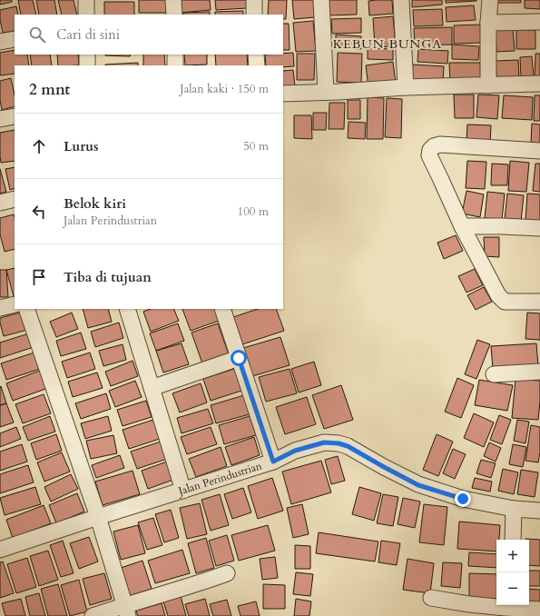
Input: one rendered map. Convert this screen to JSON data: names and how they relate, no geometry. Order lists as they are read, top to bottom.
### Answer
{
  "streets": {
    "street": ["Jalan Perindustrian"]
  },
  "districts": ["KEBUN BUNGA"],
  "page": {
    "search": "Cari di sini",
    "heading": ["2 mnt", "Jalan kaki · 150 m"],
    "list": [
      ["Lurus", "50 m"],
      ["Belok kiri", "Jalan Perindustrian", "100 m"],
      "Tiba di tujuan"
    ],
    "map_buttons": ["+", "−"]
  }
}
